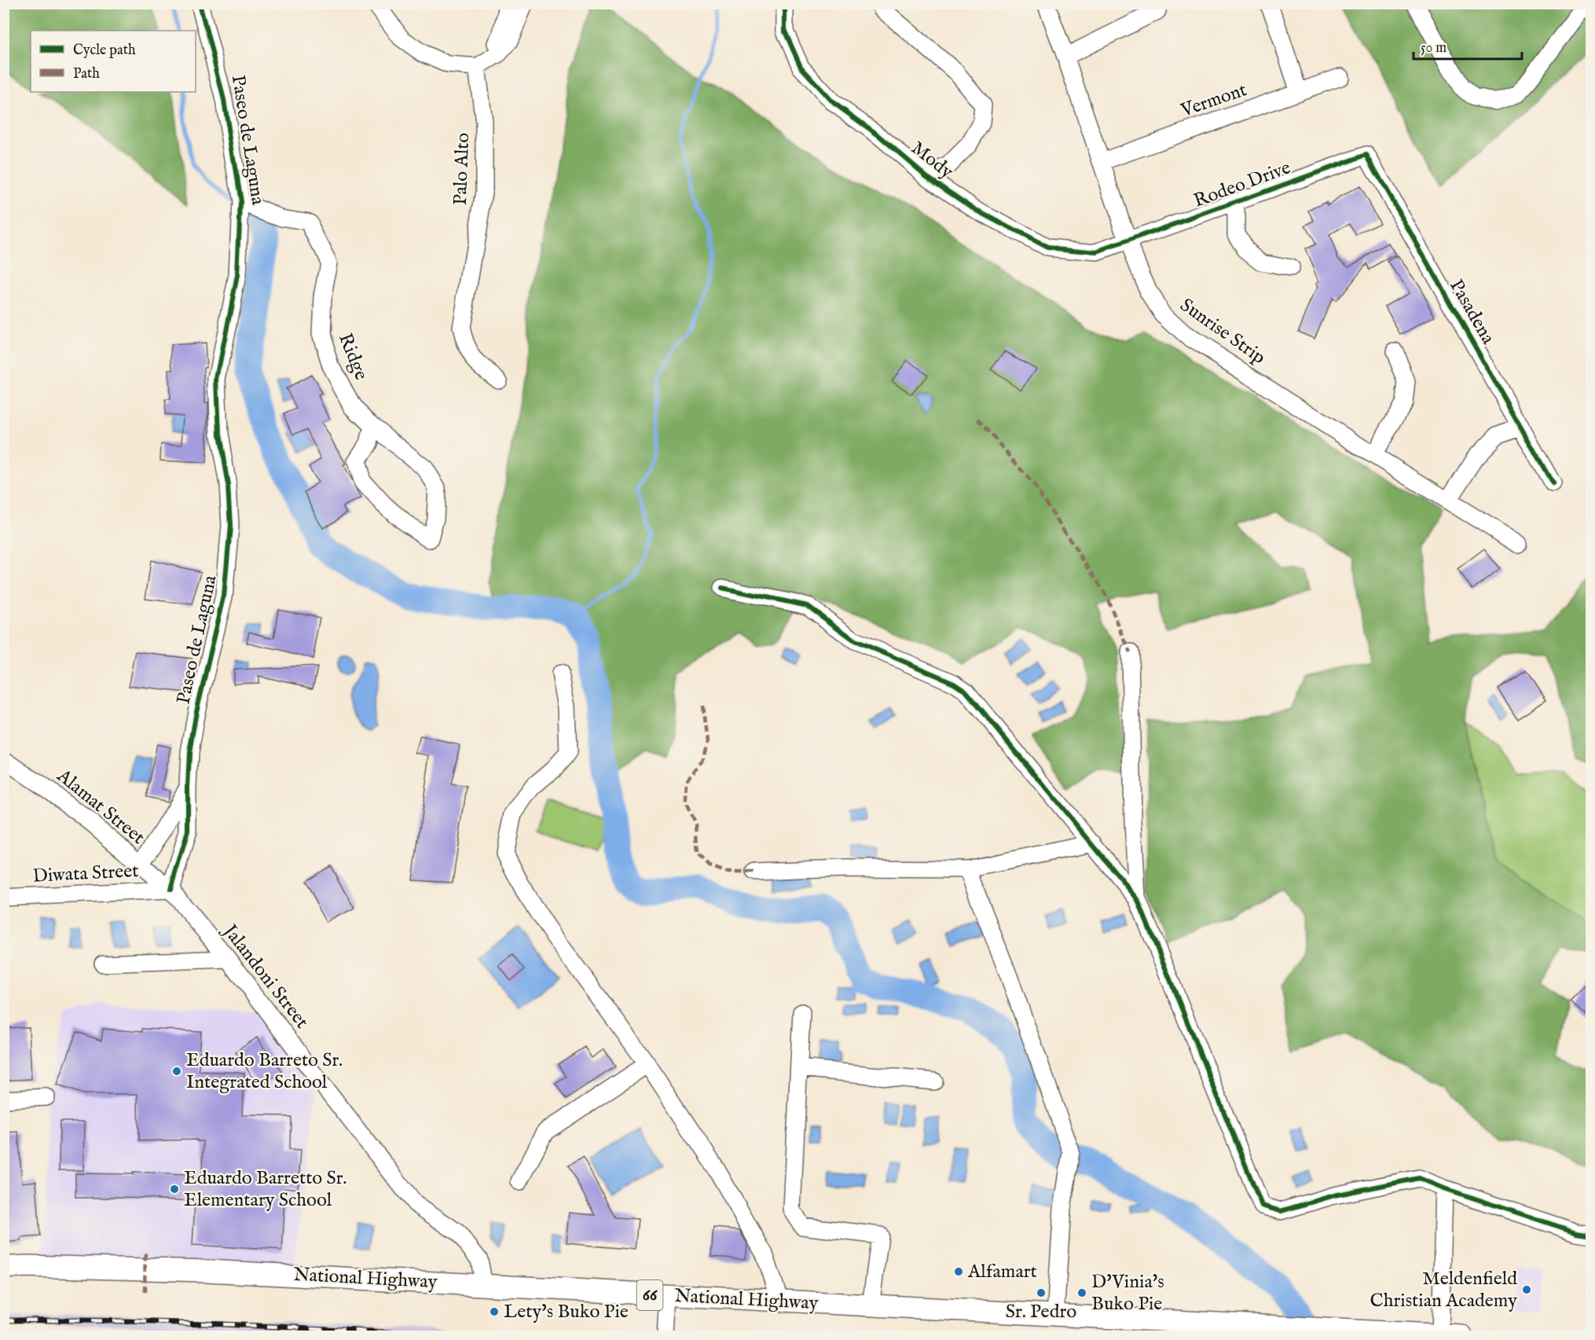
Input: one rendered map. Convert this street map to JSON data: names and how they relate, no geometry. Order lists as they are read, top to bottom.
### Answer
{
  "streets": {
    "main road": ["National Highway", "66"],
    "street": [
      "Vermont",
      "Paseo de Laguna",
      "Mody",
      "Palo Alto",
      "Rodeo Drive",
      "Pasadena",
      "Sunrise Strip",
      "Ridge",
      "Alamat Street",
      "Diwata Street",
      "Jalandoni Street"
    ]
  },
  "crossings": [
    ["Vermont", "Sunrise Strip"],
    ["Paseo de Laguna", "Ridge"],
    ["Paseo de Laguna", "Alamat Street"],
    ["Paseo de Laguna", "Diwata Street"],
    ["Paseo de Laguna", "Jalandoni Street"],
    ["Mody", "Rodeo Drive"],
    ["Mody", "Sunrise Strip"],
    ["Rodeo Drive", "Pasadena"],
    ["Rodeo Drive", "Sunrise Strip"],
    ["Alamat Street", "Diwata Street"],
    ["Alamat Street", "Jalandoni Street"],
    ["Diwata Street", "Jalandoni Street"],
    ["Jalandoni Street", "National Highway"]
  ],
  "places": [
    "Eduardo Barreto Sr. Integrated School",
    "Eduardo Barretto Sr. Elementary School",
    "Alfamart",
    "Meldenfield Christian Academy",
    "Sr. Pedro",
    "D'Vinia's Buko Pie",
    "Lety's Buko Pie"
  ],
  "legend": ["Cycle path", "Path"],
  "scale_bar": "50 m"
}
